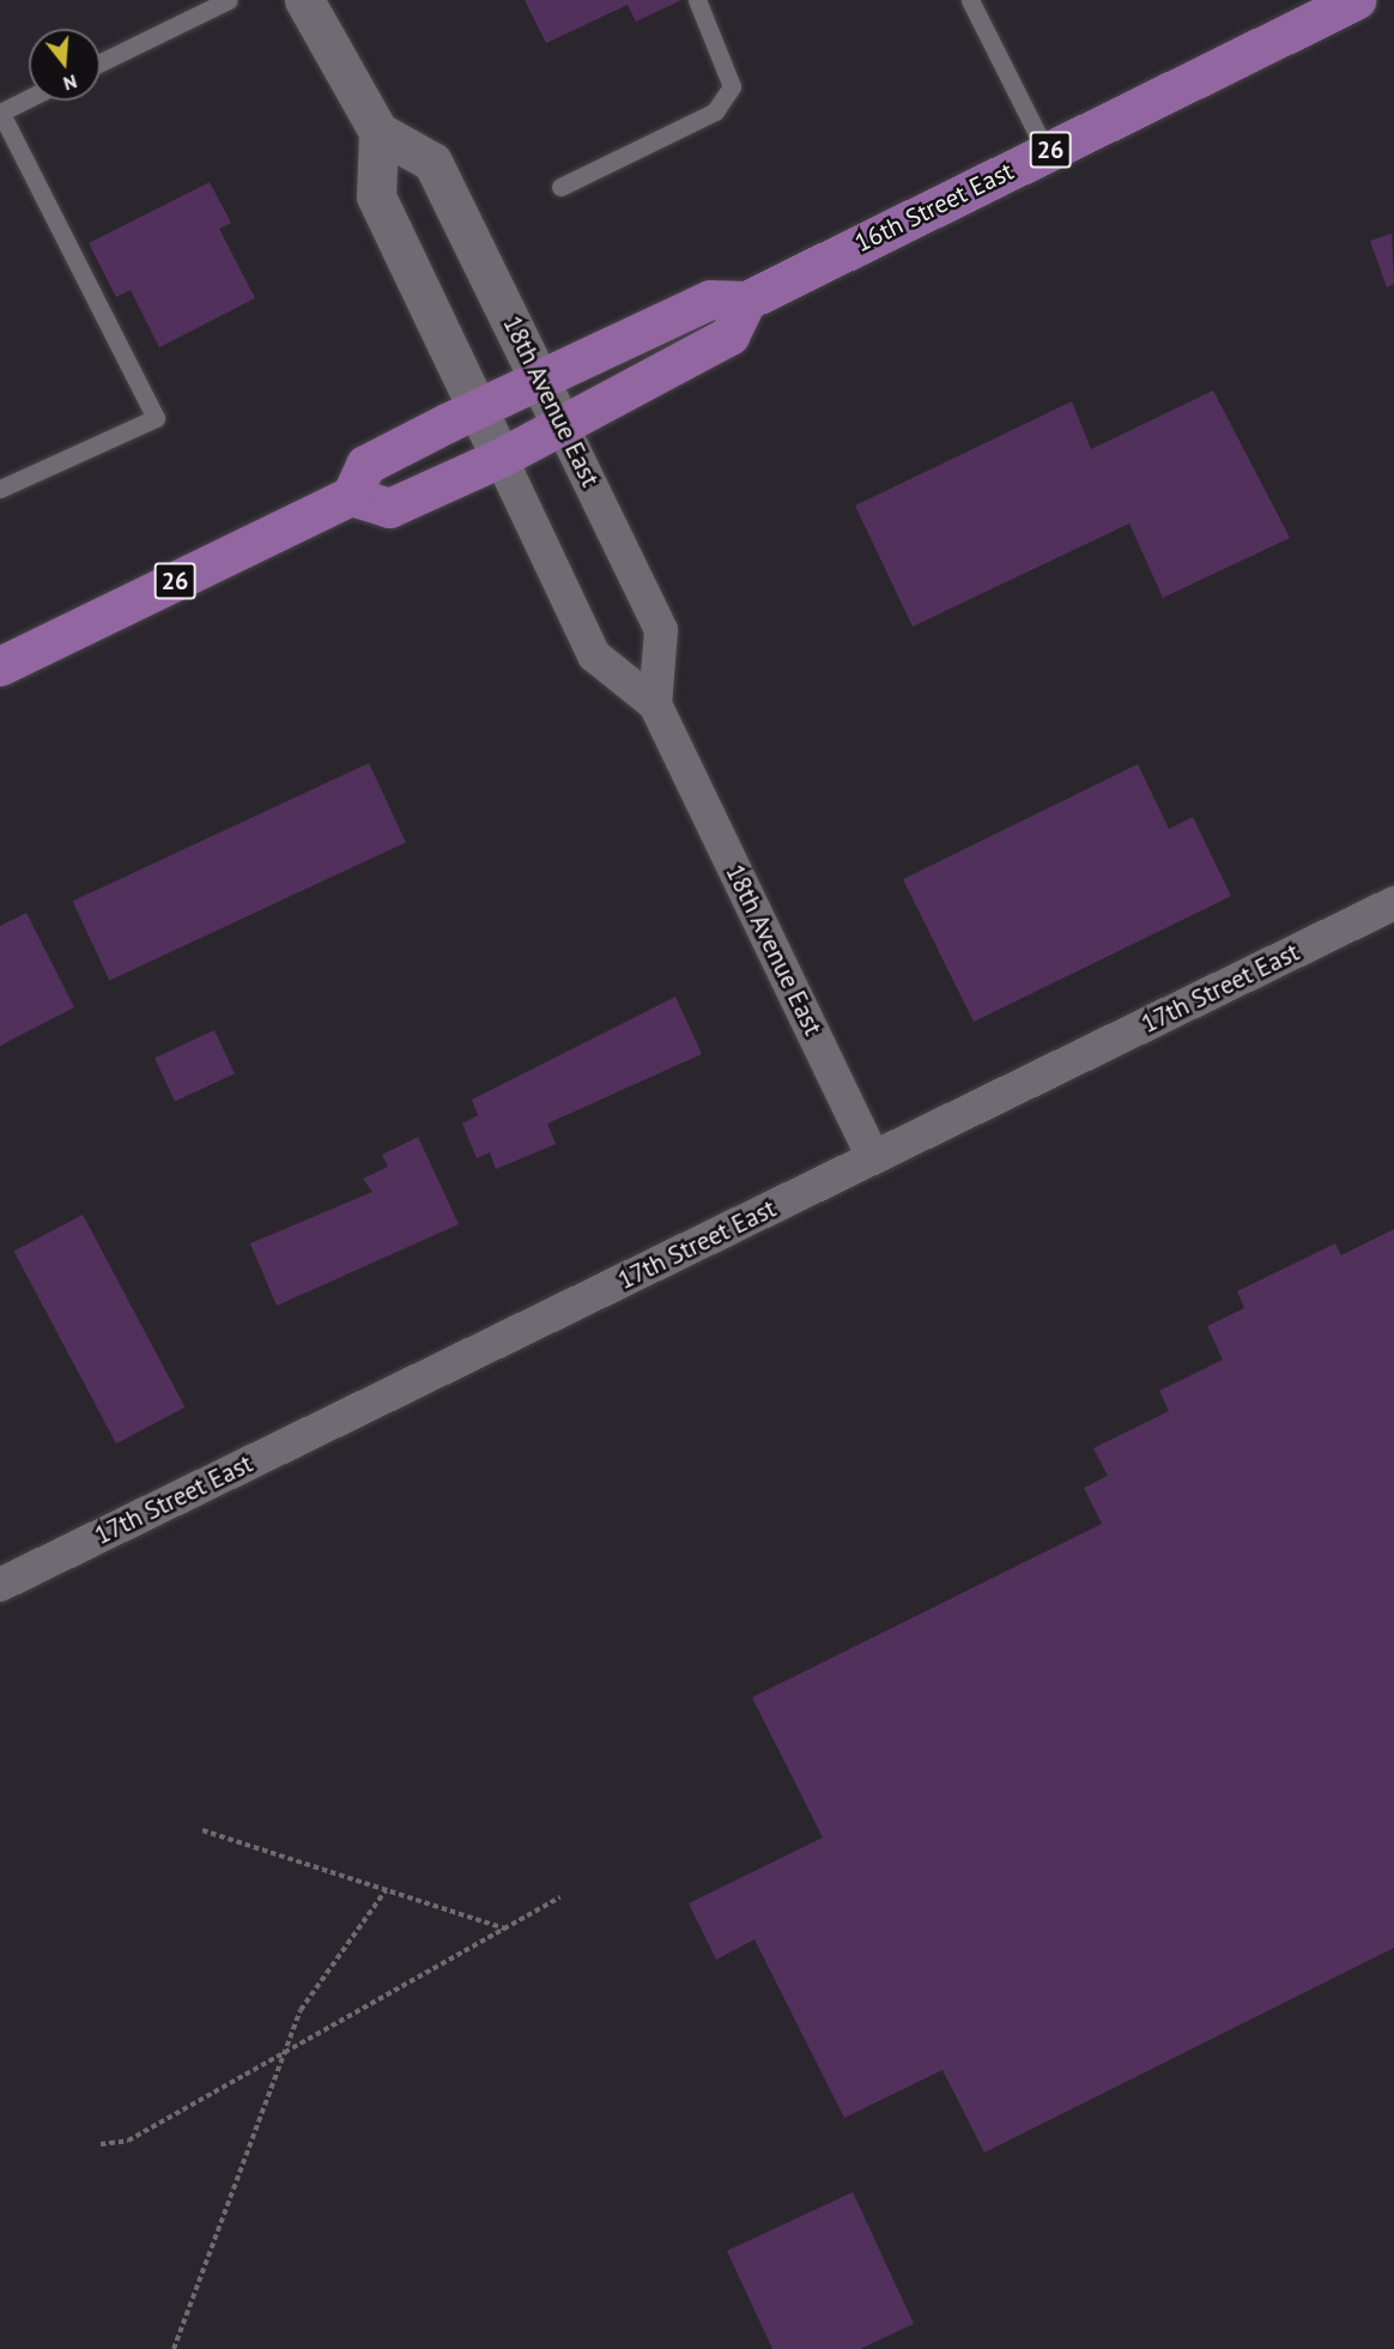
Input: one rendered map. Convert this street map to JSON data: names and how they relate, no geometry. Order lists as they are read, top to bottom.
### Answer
{
  "streets": {
    "main road": ["26", "16th Street East"],
    "street": ["18th Avenue East", "17th Street East"]
  },
  "crossings": [
    ["26", "16th Street East"],
    ["16th Street East", "18th Avenue East"],
    ["18th Avenue East", "17th Street East"]
  ],
  "north": "bottom"
}
